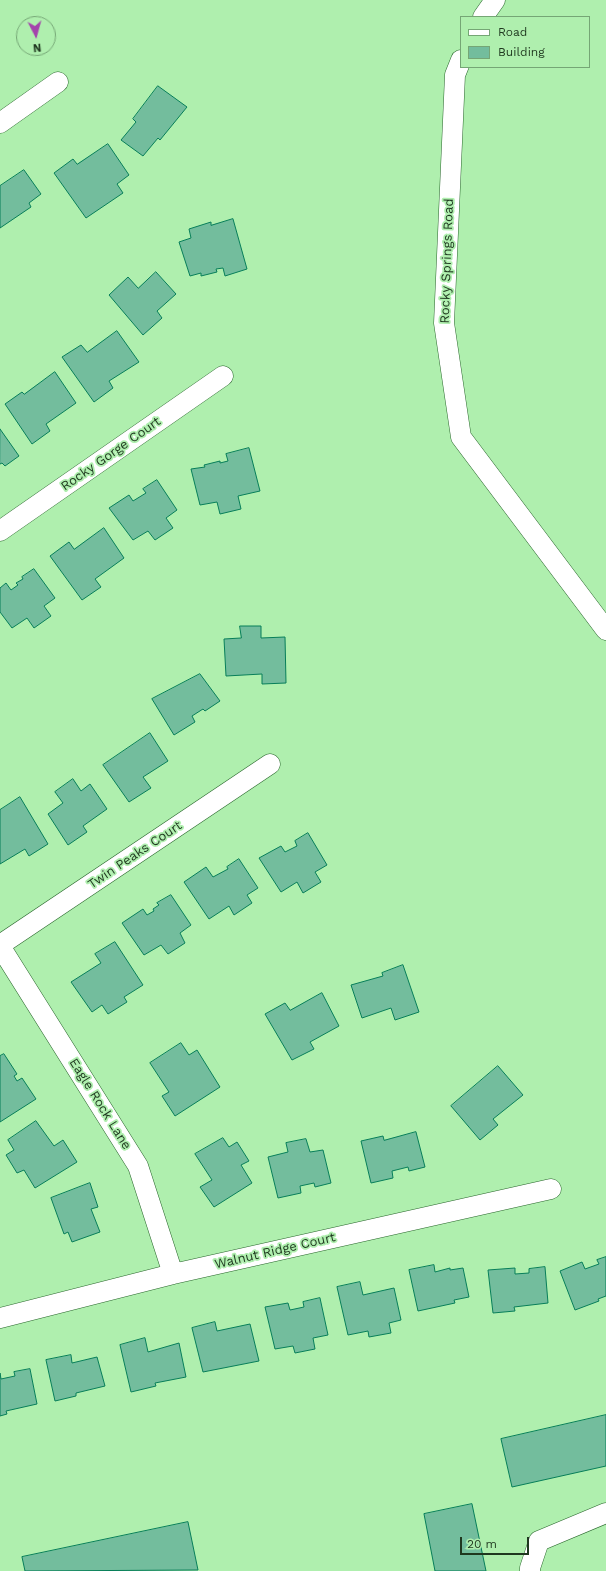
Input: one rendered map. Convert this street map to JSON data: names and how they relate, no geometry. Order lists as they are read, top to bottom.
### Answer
{
  "streets": {
    "street": [
      "Rocky Springs Road",
      "Rocky Gorge Court",
      "Twin Peaks Court",
      "Eagle Rock Lane",
      "Walnut Ridge Court"
    ]
  },
  "crossings": [
    ["Twin Peaks Court", "Eagle Rock Lane"],
    ["Eagle Rock Lane", "Walnut Ridge Court"]
  ],
  "legend": ["Road", "Building"],
  "scale_bar": "20 m",
  "north": "bottom"
}
